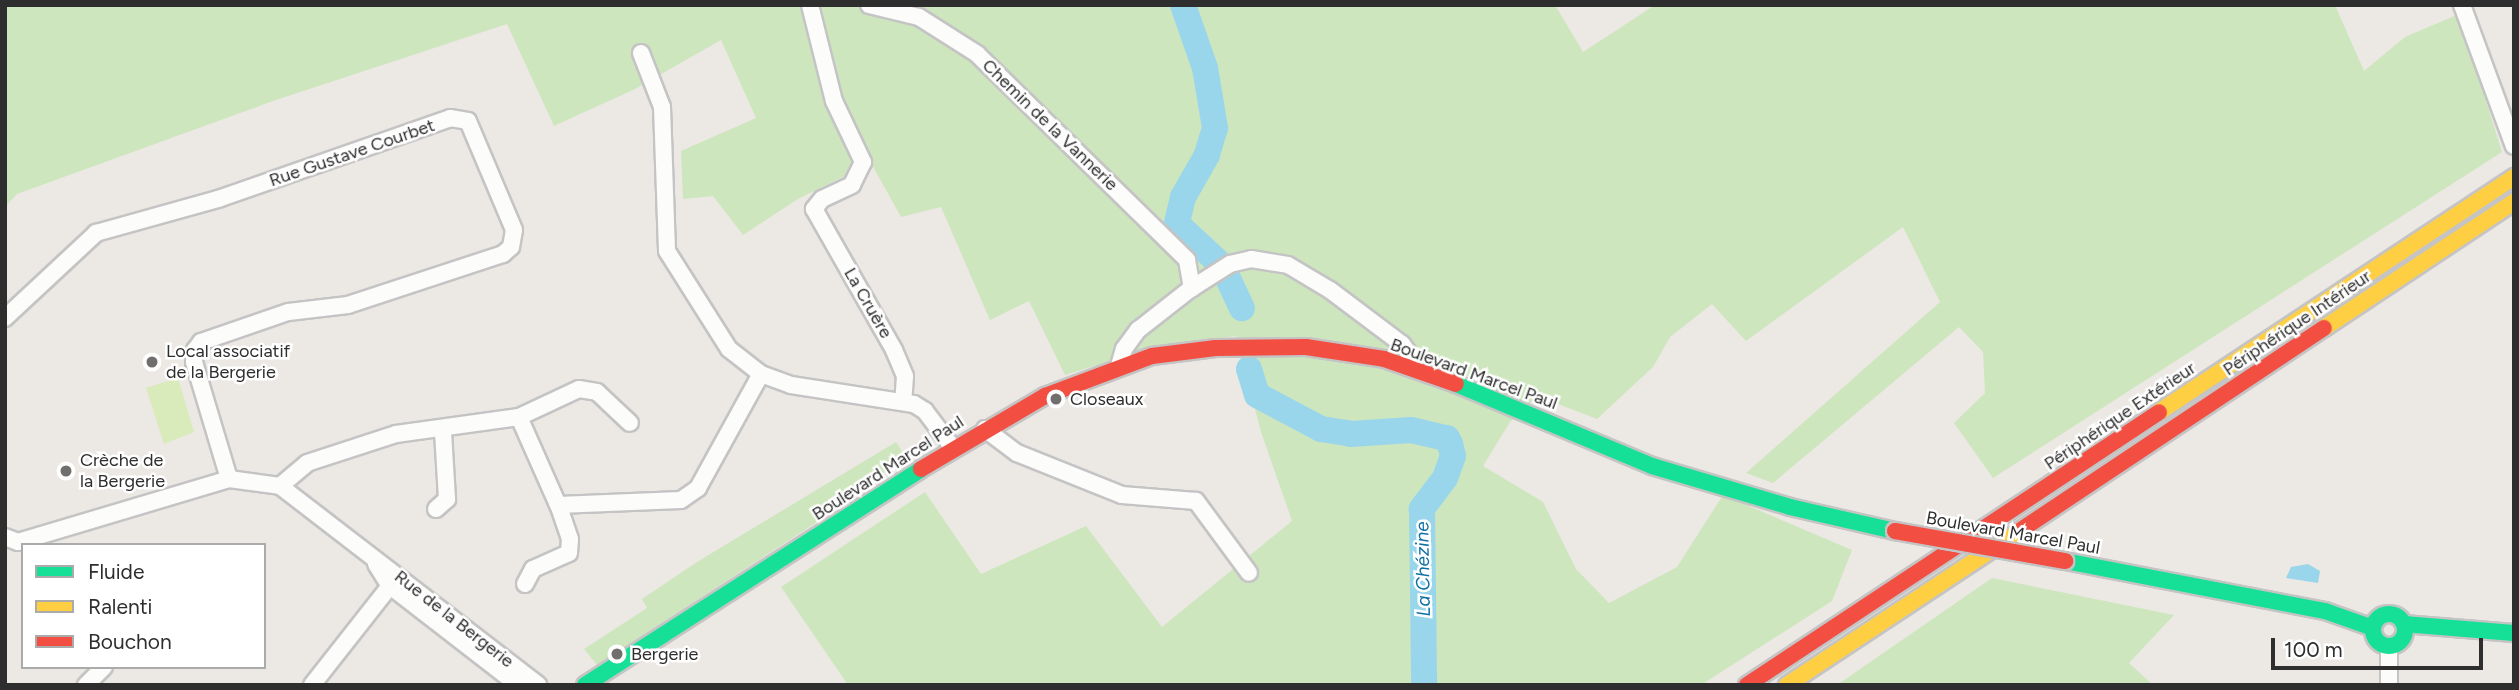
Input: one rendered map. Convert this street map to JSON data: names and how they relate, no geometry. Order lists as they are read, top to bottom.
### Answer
{
  "streets": {
    "main road": ["Périphérique Intérieur", "Boulevard Marcel Paul", "Périphérique Extérieur"],
    "street": [
      "Chemin de la Vannerie",
      "Rue Gustave Courbet",
      "La Cruère",
      "Rue de la Bergerie"
    ]
  },
  "crossings": [
    ["Rue Gustave Courbet", "Rue de la Bergerie"]
  ],
  "water": ["La Chézine"],
  "places": [
    "Local associatif de la Bergerie",
    "Closeaux",
    "Crèche de la Bergerie",
    "Bergerie"
  ],
  "legend": ["Fluide", "Ralenti", "Bouchon"],
  "scale_bar": "100 m"
}
